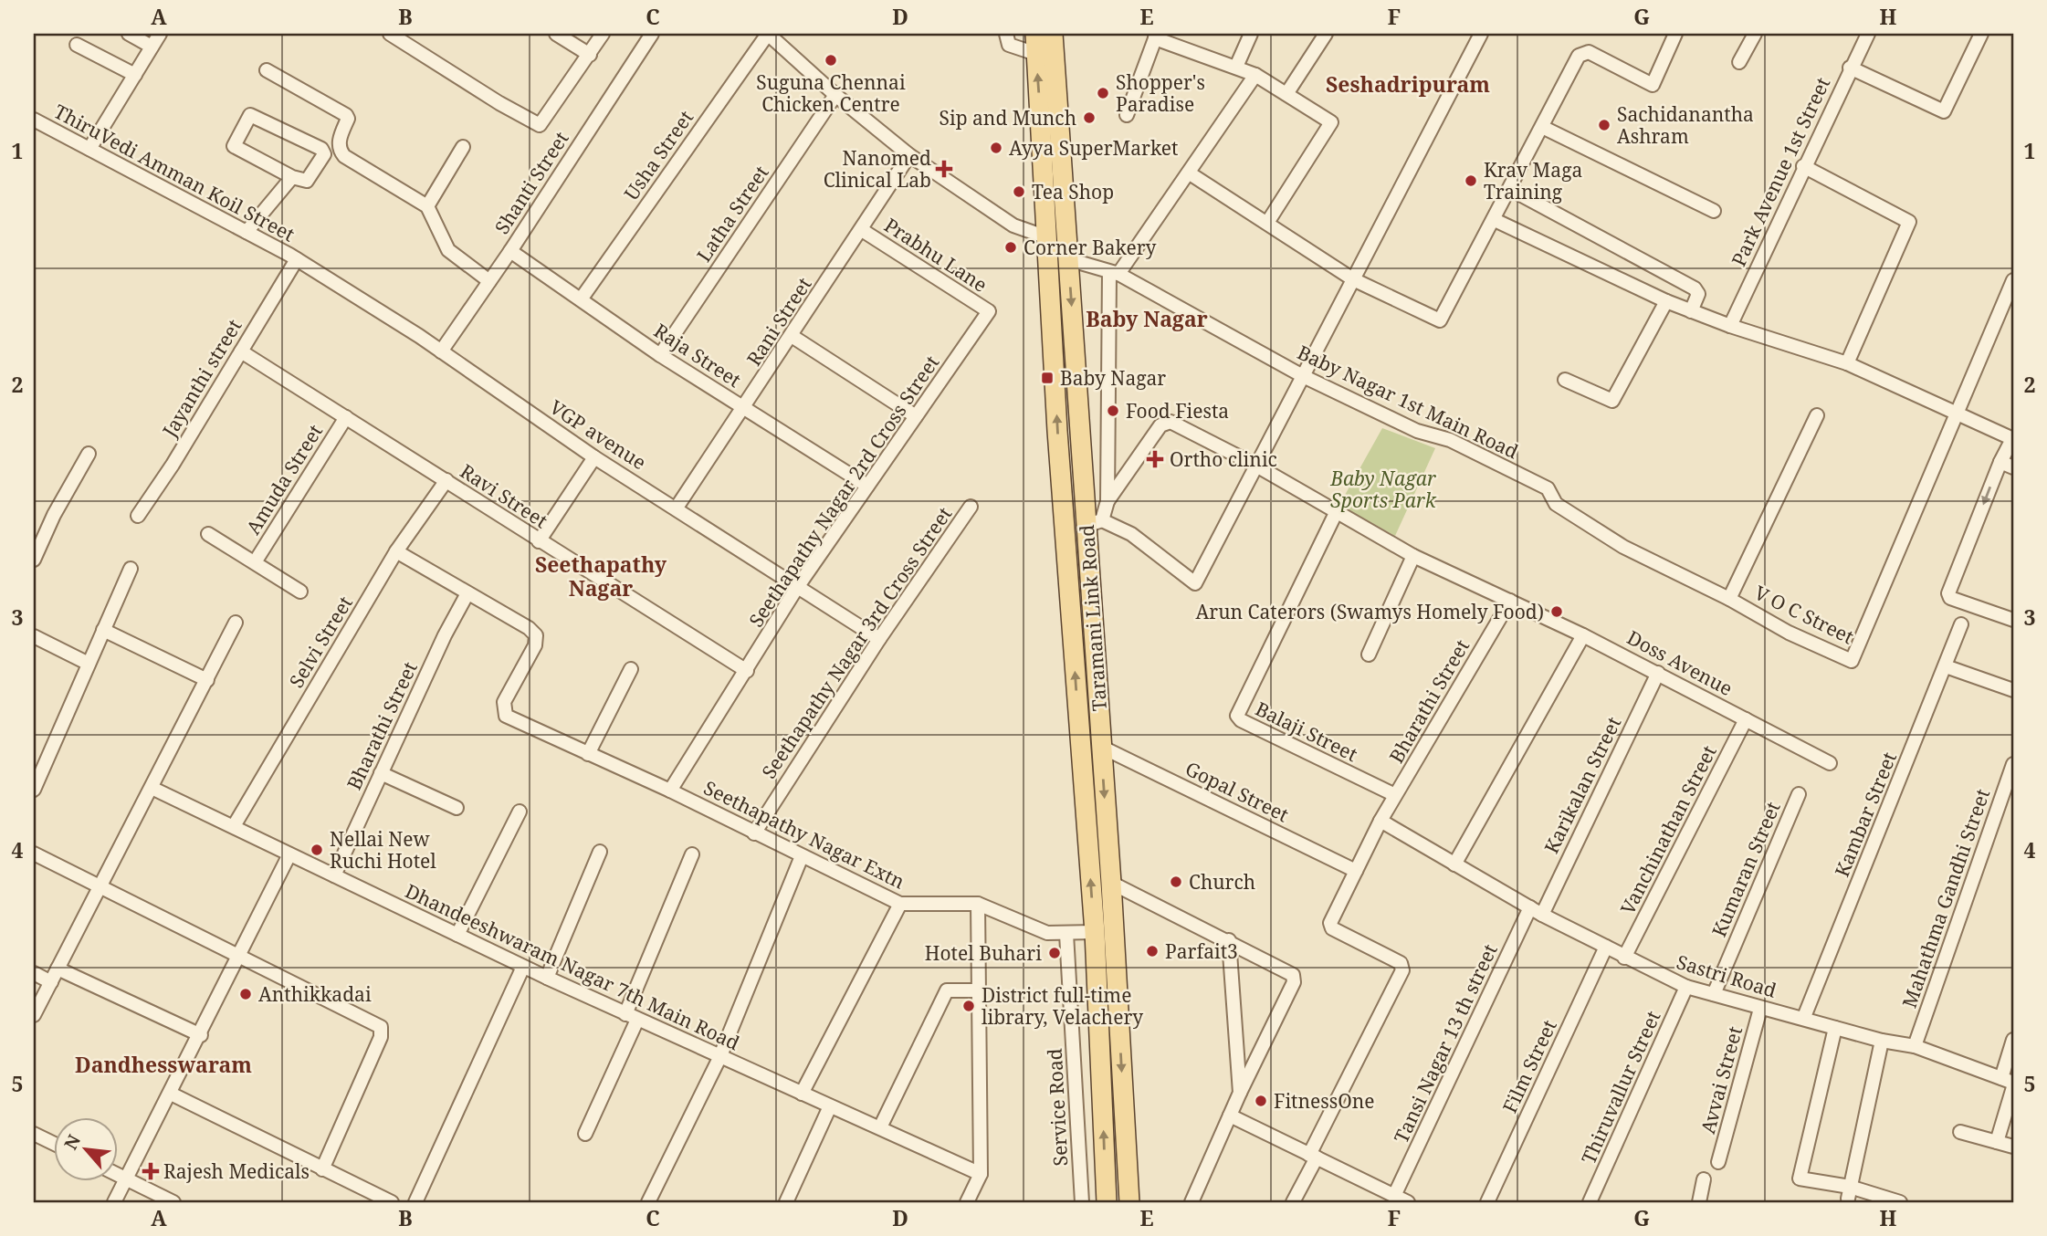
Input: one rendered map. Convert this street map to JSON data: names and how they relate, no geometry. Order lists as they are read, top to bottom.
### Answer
{
  "streets": {
    "main road": ["Taramani Link Road"],
    "street": [
      "Usha Street",
      "Park Avenue 1st Street",
      "ThiruVedi Amman Koil Street",
      "Shanti Street",
      "Latha Street",
      "Prabhu Lane",
      "Rani Street",
      "Raja Street",
      "Jayanthi street",
      "Baby Nagar 1st Main Road",
      "VGP avenue",
      "Amuda Street",
      "Seethapathy Nagar 2rd Cross Street",
      "Ravi Street",
      "V O C Street",
      "Selvi Street",
      "Seethapathy Nagar 3rd Cross Street",
      "Doss Avenue",
      "Bharathi Street",
      "Balaji Street",
      "Karikalan Street",
      "Gopal Street",
      "Kambar Street",
      "Vanchinathan Street",
      "Seethapathy Nagar Extn",
      "Kumaran Street",
      "Mahathma Gandhi Street",
      "Dhandeeshwaram Nagar 7th Main Road",
      "Sastri Road",
      "Tansi Nagar 13 th street",
      "Film Street",
      "Avvai Street",
      "Thiruvallur Street",
      "Service Road"
    ]
  },
  "crossings": [
    ["Usha Street", "Raja Street"],
    ["ThiruVedi Amman Koil Street", "Jayanthi street"],
    ["ThiruVedi Amman Koil Street", "VGP avenue"],
    ["Shanti Street", "Raja Street"],
    ["Shanti Street", "VGP avenue"],
    ["Latha Street", "Raja Street"],
    ["Prabhu Lane", "Rani Street"],
    ["Prabhu Lane", "Seethapathy Nagar 2rd Cross Street"],
    ["Rani Street", "Raja Street"],
    ["Rani Street", "VGP avenue"],
    ["Raja Street", "Seethapathy Nagar 2rd Cross Street"],
    ["Jayanthi street", "VGP avenue"],
    ["Jayanthi street", "Ravi Street"],
    ["Baby Nagar 1st Main Road", "V O C Street"],
    ["Baby Nagar 1st Main Road", "Taramani Link Road"],
    ["VGP avenue", "Seethapathy Nagar 2rd Cross Street"],
    ["VGP avenue", "Seethapathy Nagar 3rd Cross Street"],
    ["Amuda Street", "Ravi Street"],
    ["Seethapathy Nagar 2rd Cross Street", "Ravi Street"],
    ["Seethapathy Nagar 2rd Cross Street", "Seethapathy Nagar Extn"],
    ["Ravi Street", "Selvi Street"],
    ["Taramani Link Road", "Gopal Street"],
    ["Taramani Link Road", "Seethapathy Nagar Extn"],
    ["Selvi Street", "Dhandeeshwaram Nagar 7th Main Road"],
    ["Seethapathy Nagar 3rd Cross Street", "Seethapathy Nagar Extn"],
    ["Doss Avenue", "Bharathi Street"],
    ["Doss Avenue", "Balaji Street"],
    ["Doss Avenue", "Karikalan Street"],
    ["Doss Avenue", "Vanchinathan Street"],
    ["Bharathi Street", "Balaji Street"],
    ["Bharathi Street", "Gopal Street"],
    ["Bharathi Street", "Seethapathy Nagar Extn"],
    ["Bharathi Street", "Dhandeeshwaram Nagar 7th Main Road"],
    ["Bharathi Street", "Sastri Road"],
    ["Karikalan Street", "Sastri Road"],
    ["Karikalan Street", "Tansi Nagar 13 th street"],
    ["Kambar Street", "Sastri Road"],
    ["Vanchinathan Street", "Sastri Road"],
    ["Seethapathy Nagar Extn", "Service Road"],
    ["Kumaran Street", "Sastri Road"],
    ["Mahathma Gandhi Street", "Sastri Road"],
    ["Sastri Road", "Tansi Nagar 13 th street"],
    ["Sastri Road", "Film Street"],
    ["Sastri Road", "Avvai Street"],
    ["Sastri Road", "Thiruvallur Street"]
  ],
  "districts": [
    "Seshadripuram",
    "Baby Nagar",
    "Seethapathy Nagar",
    "Dandhesswaram"
  ],
  "parks": ["Baby Nagar Sports Park"],
  "places": {
    "other": [
      "Suguna Chennai Chicken Centre",
      "Shopper's Paradise",
      "Sip and Munch",
      "Sachidanantha Ashram",
      "Ayya SuperMarket",
      "Krav Maga Training",
      "Tea Shop",
      "Corner Bakery",
      "Food Fiesta",
      "Arun Caterors (Swamys Homely Food)",
      "Nellai New Ruchi Hotel",
      "Church",
      "Parfait3",
      "Hotel Buhari",
      "Anthikkadai",
      "District full-time library, Velachery",
      "FitnessOne"
    ],
    "health": ["Nanomed Clinical Lab", "Ortho clinic", "Rajesh Medicals"],
    "transit": ["Baby Nagar"]
  },
  "north": "top left",
  "grid": {
    "columns": [
      "A",
      "B",
      "C",
      "D",
      "E",
      "F",
      "G",
      "H"
    ],
    "rows": [
      "1",
      "2",
      "3",
      "4",
      "5"
    ]
  }
}
